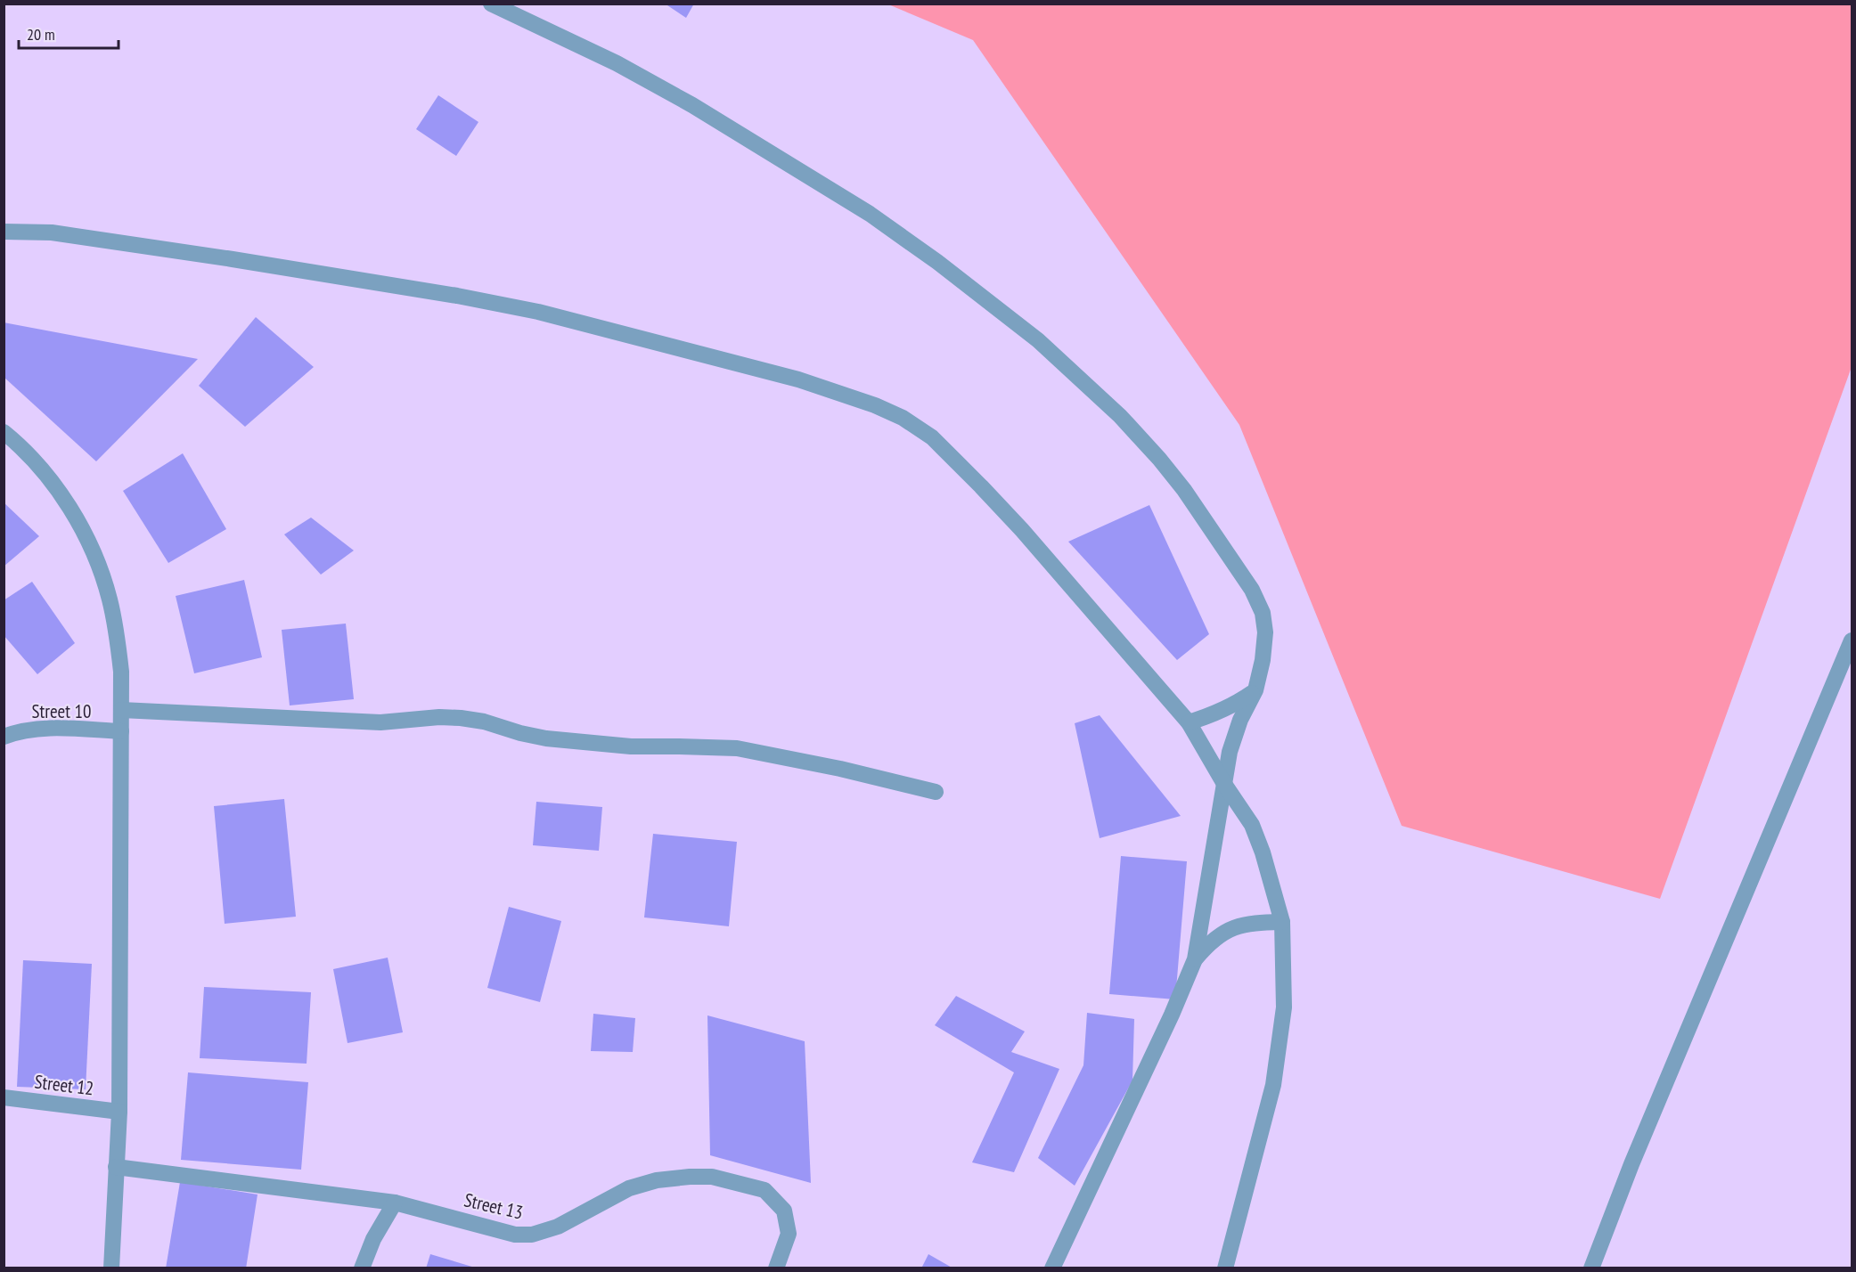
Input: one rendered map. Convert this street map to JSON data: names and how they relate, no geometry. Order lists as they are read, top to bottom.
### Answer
{
  "streets": {
    "street": ["Street 10", "Street 12", "Street 13"]
  },
  "scale_bar": "20 m"
}
